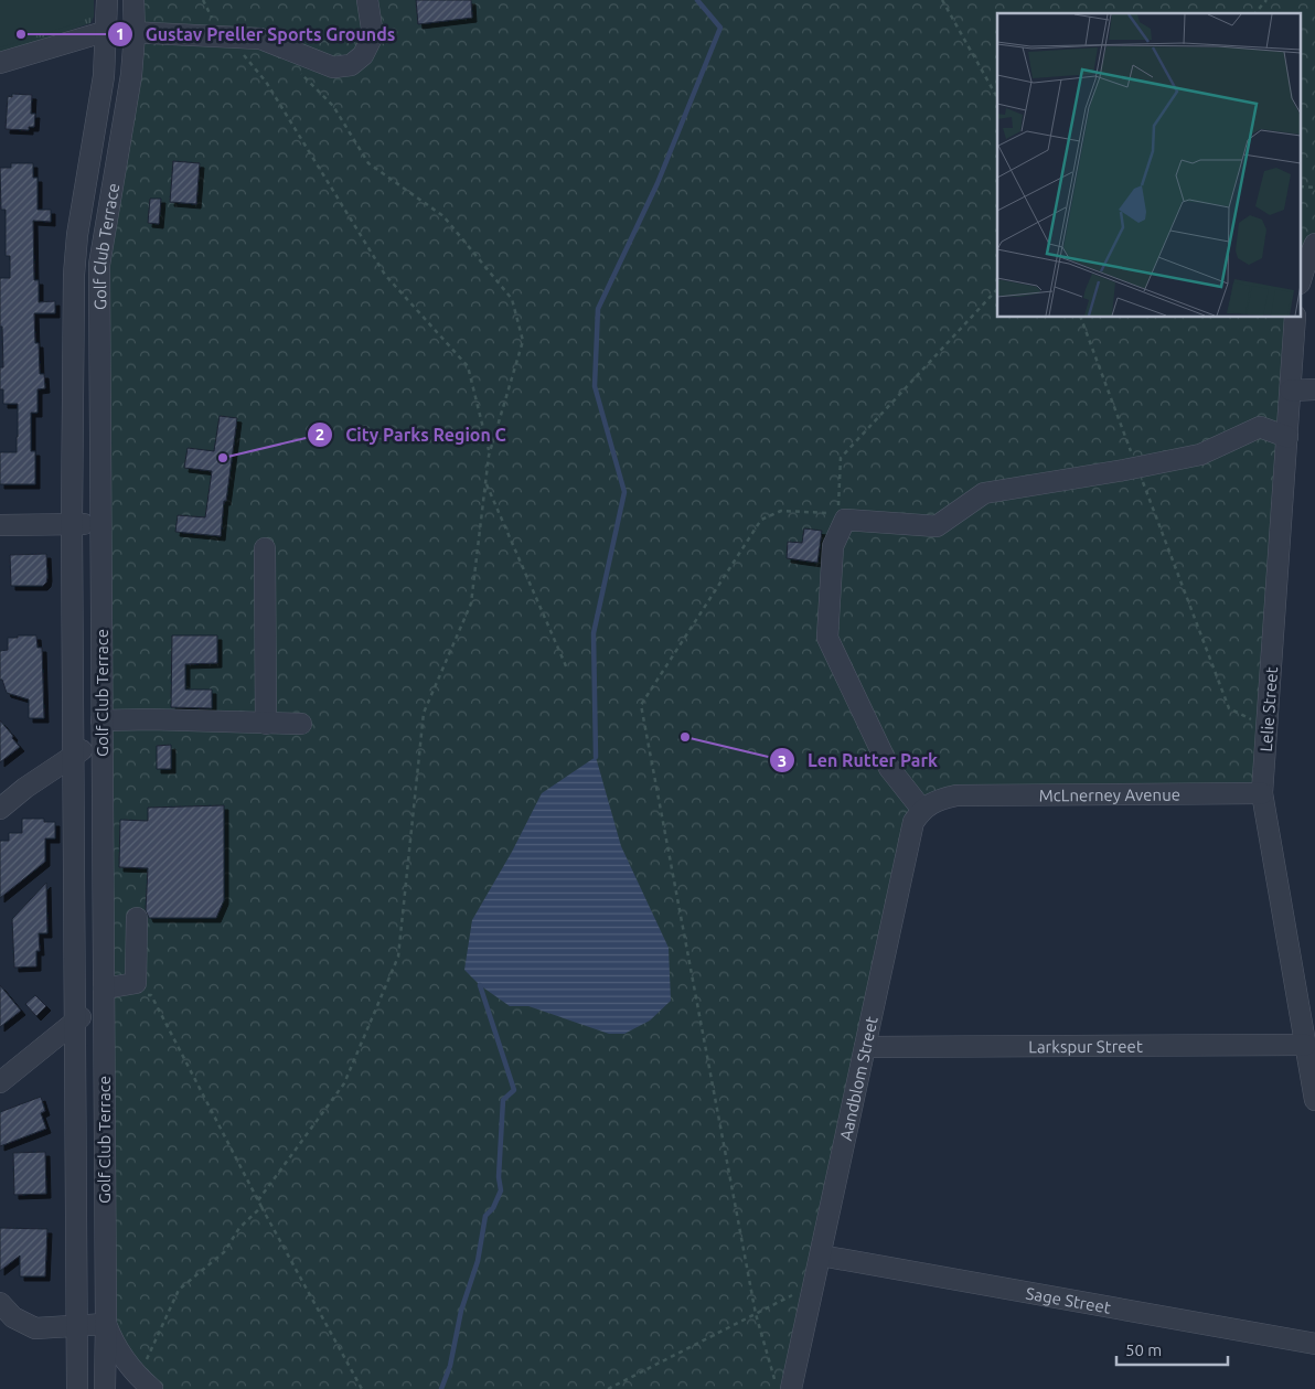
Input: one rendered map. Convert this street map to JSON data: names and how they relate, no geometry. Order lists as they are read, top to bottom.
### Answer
{
  "streets": {
    "street": [
      "Golf Club Terrace",
      "Lelie Street",
      "McLnerney Avenue",
      "Larkspur Street",
      "Aandblom Street",
      "Sage Street"
    ]
  },
  "crossings": [
    ["Lelie Street", "McLnerney Avenue"],
    ["Lelie Street", "Larkspur Street"],
    ["McLnerney Avenue", "Aandblom Street"],
    ["Larkspur Street", "Aandblom Street"],
    ["Aandblom Street", "Sage Street"]
  ],
  "places": ["Gustav Preller Sports Grounds", "City Parks Region C", "Len Rutter Park"],
  "scale_bar": "50 m"
}
